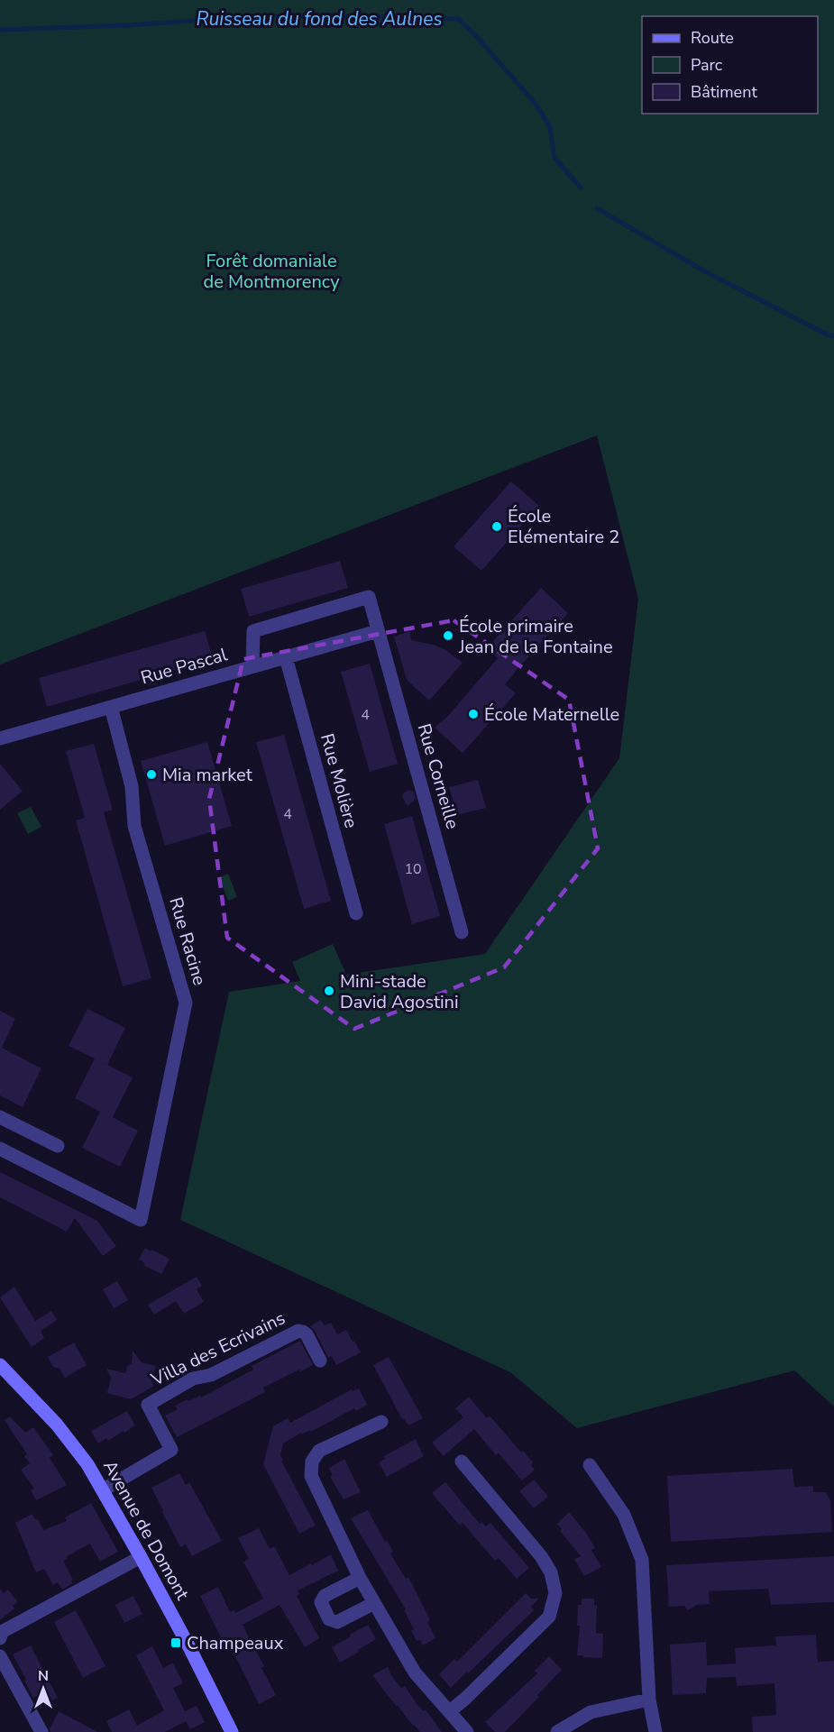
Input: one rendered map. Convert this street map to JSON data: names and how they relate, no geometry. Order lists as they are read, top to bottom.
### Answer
{
  "streets": {
    "main road": ["Avenue de Domont"],
    "street": [
      "Rue Pascal",
      "Rue Corneille",
      "Rue Molière",
      "Rue Racine",
      "Villa des Ecrivains"
    ]
  },
  "crossings": [
    ["Rue Pascal", "Rue Corneille"],
    ["Rue Pascal", "Rue Molière"],
    ["Rue Pascal", "Rue Racine"],
    ["Villa des Ecrivains", "Avenue de Domont"]
  ],
  "water": ["Ruisseau du fond des Aulnes"],
  "parks": ["Forêt domaniale de Montmorency"],
  "places": {
    "other": [
      "École Elémentaire 2",
      "École primaire Jean de la Fontaine",
      "École Maternelle",
      "Mia market",
      "Mini-stade David Agostini"
    ],
    "transit": ["Champeaux"]
  },
  "house_numbers": ["4", "4", "10"],
  "legend": ["Route", "Parc", "Bâtiment"],
  "north": "top"
}
